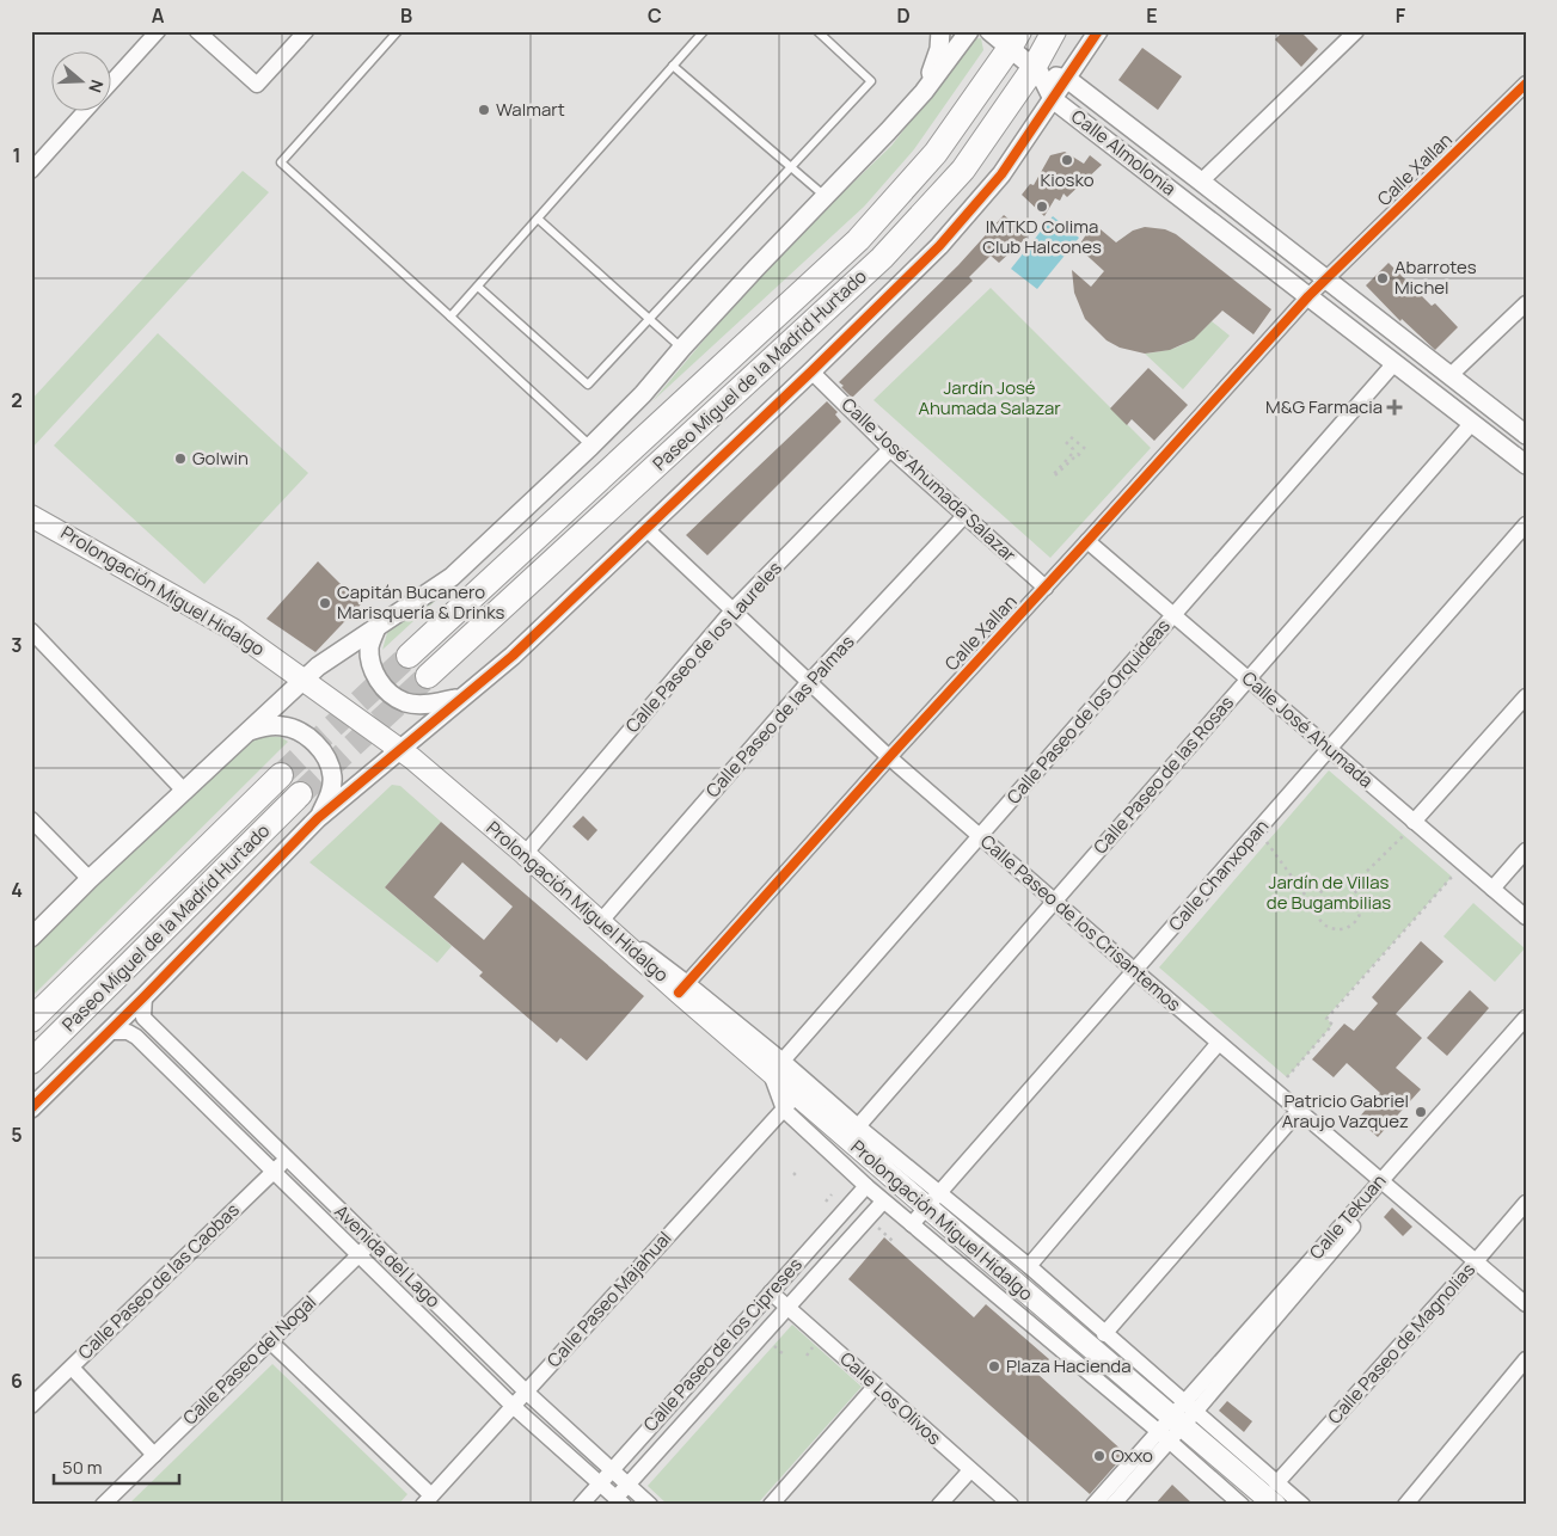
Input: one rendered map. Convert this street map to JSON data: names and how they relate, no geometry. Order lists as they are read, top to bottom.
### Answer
{
  "streets": {
    "highway": ["Paseo Miguel de la Madrid Hurtado"],
    "main road": ["Prolongación Miguel Hidalgo"],
    "street": [
      "Calle Almolonia",
      "Calle Xallan",
      "Calle José Ahumada Salazar",
      "Calle Paseo de los Laureles",
      "Calle Paseo de los Orquideas",
      "Calle Paseo de las Palmas",
      "Calle José Ahumada",
      "Calle Paseo de las Rosas",
      "Calle Chanxopan",
      "Calle Paseo de los Crisantemos",
      "Calle Tekuan",
      "Avenida del Lago",
      "Calle Paseo de las Caobas",
      "Calle Paseo Majahual",
      "Calle Paseo de Magnolias",
      "Calle Paseo de los Cipreses",
      "Calle Paseo del Nogal",
      "Calle Los Olivos"
    ]
  },
  "crossings": [
    ["Calle Almolonia", "Calle Xallan"],
    ["Calle Almolonia", "Paseo Miguel de la Madrid Hurtado"],
    ["Calle Almolonia", "Calle Paseo de los Orquideas"],
    ["Calle Almolonia", "Calle Paseo de las Rosas"],
    ["Calle Xallan", "Calle José Ahumada Salazar"],
    ["Calle Xallan", "Prolongación Miguel Hidalgo"],
    ["Calle Xallan", "Calle José Ahumada"],
    ["Calle Xallan", "Calle Paseo de los Crisantemos"],
    ["Calle José Ahumada Salazar", "Calle Paseo de los Laureles"],
    ["Calle José Ahumada Salazar", "Calle Paseo de las Palmas"],
    ["Prolongación Miguel Hidalgo", "Calle Paseo de los Laureles"],
    ["Prolongación Miguel Hidalgo", "Calle Paseo de los Orquideas"],
    ["Prolongación Miguel Hidalgo", "Calle Paseo de las Palmas"],
    ["Prolongación Miguel Hidalgo", "Calle Chanxopan"],
    ["Prolongación Miguel Hidalgo", "Calle Tekuan"],
    ["Prolongación Miguel Hidalgo", "Calle Paseo Majahual"],
    ["Calle Paseo de los Laureles", "Calle Paseo de los Crisantemos"],
    ["Calle Paseo de los Orquideas", "Calle José Ahumada"],
    ["Calle Paseo de los Orquideas", "Calle Paseo de los Crisantemos"],
    ["Calle Paseo de las Palmas", "Calle Paseo de los Crisantemos"],
    ["Calle José Ahumada", "Calle Paseo de las Rosas"],
    ["Calle José Ahumada", "Calle Chanxopan"],
    ["Calle Paseo de las Rosas", "Calle Paseo de los Crisantemos"],
    ["Calle Chanxopan", "Calle Paseo de los Crisantemos"],
    ["Calle Paseo de los Crisantemos", "Calle Tekuan"],
    ["Calle Paseo de los Crisantemos", "Calle Paseo de Magnolias"],
    ["Avenida del Lago", "Calle Paseo de las Caobas"],
    ["Avenida del Lago", "Calle Paseo Majahual"],
    ["Avenida del Lago", "Calle Paseo de los Cipreses"],
    ["Avenida del Lago", "Calle Paseo del Nogal"],
    ["Calle Paseo de los Cipreses", "Calle Los Olivos"]
  ],
  "parks": ["Jardín José Ahumada Salazar", "Jardín de Villas de Bugambilias"],
  "places": {
    "other": [
      "Walmart",
      "Kiosko",
      "IMTKD Colima Club Halcones",
      "Abarrotes Michel",
      "Golwin",
      "Capitán Bucanero Marisquería & Drinks",
      "Patricio Gabriel Araujo Vazquez",
      "Plaza Hacienda",
      "Oxxo"
    ],
    "health": ["M&G Farmacia"]
  },
  "scale_bar": "50 m",
  "north": "right",
  "grid": {
    "columns": [
      "A",
      "B",
      "C",
      "D",
      "E",
      "F"
    ],
    "rows": [
      "1",
      "2",
      "3",
      "4",
      "5",
      "6"
    ]
  }
}
